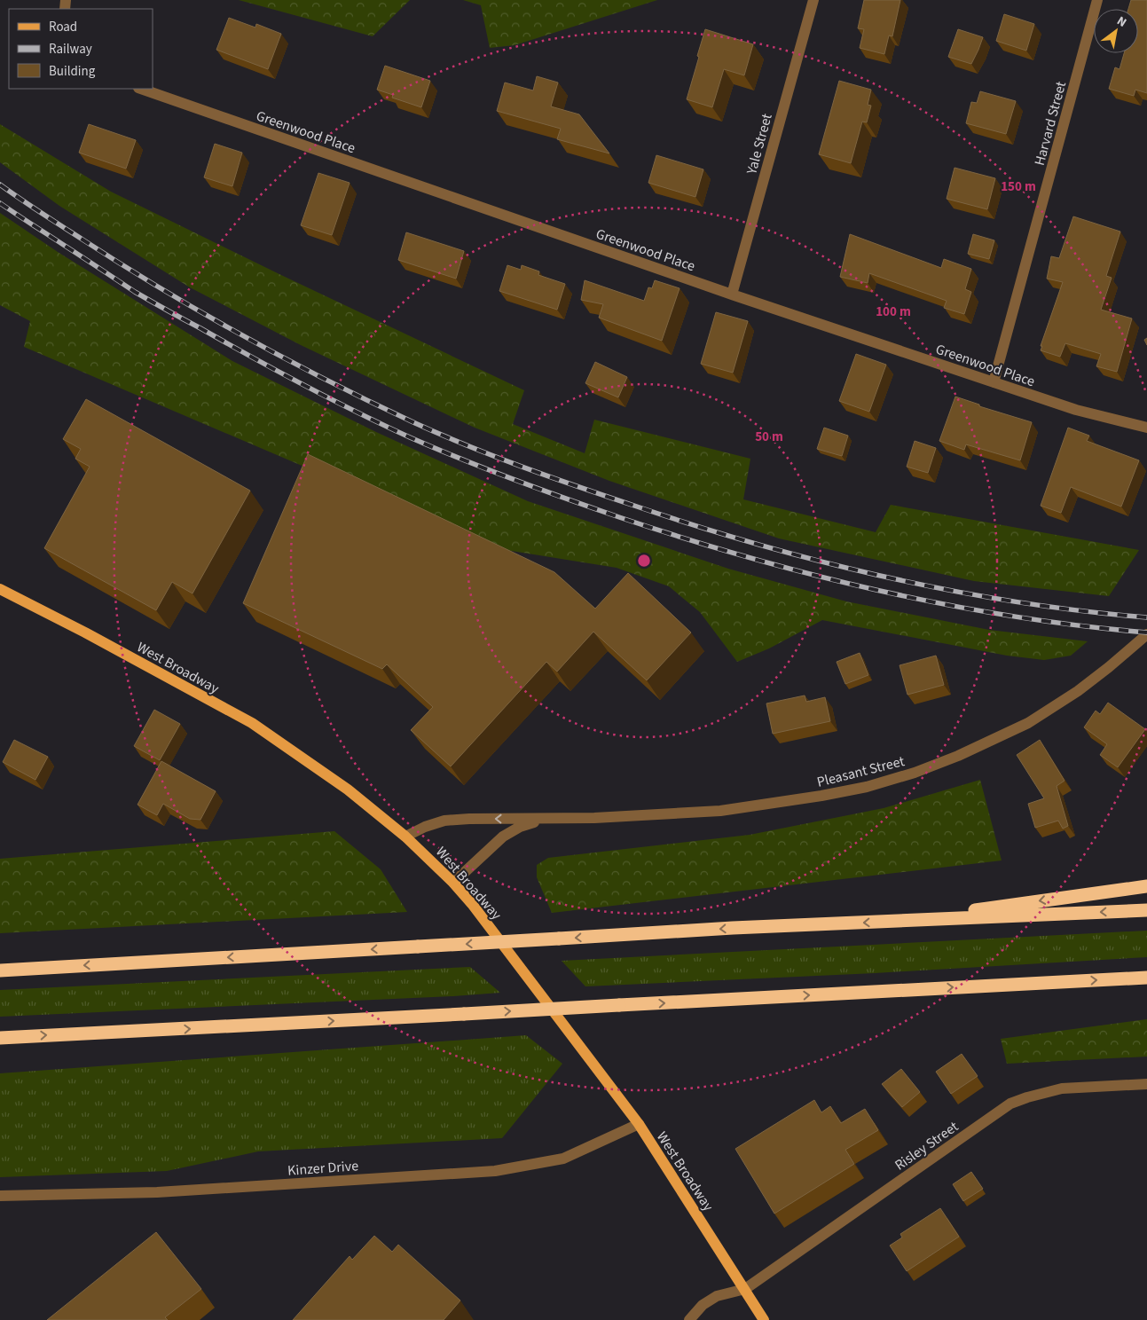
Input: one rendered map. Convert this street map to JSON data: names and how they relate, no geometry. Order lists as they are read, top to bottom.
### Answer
{
  "streets": {
    "main road": ["West Broadway"],
    "street": [
      "Harvard Street",
      "Greenwood Place",
      "Yale Street",
      "Pleasant Street",
      "Risley Street",
      "Kinzer Drive"
    ]
  },
  "crossings": [
    ["Harvard Street", "Greenwood Place"],
    ["Greenwood Place", "Yale Street"],
    ["West Broadway", "Pleasant Street"],
    ["West Broadway", "Risley Street"],
    ["West Broadway", "Kinzer Drive"]
  ],
  "legend": ["Road", "Railway", "Building"],
  "north": "top right",
  "rings": ["150 m", "100 m", "50 m"]
}
